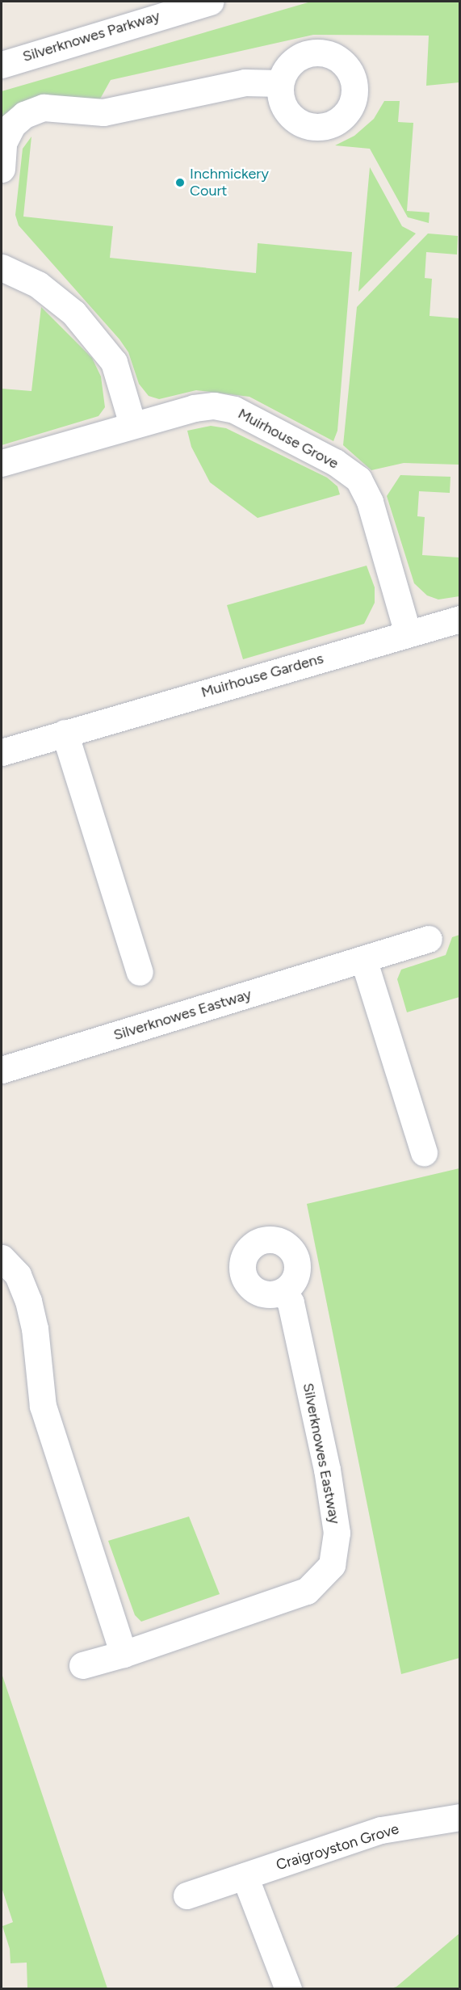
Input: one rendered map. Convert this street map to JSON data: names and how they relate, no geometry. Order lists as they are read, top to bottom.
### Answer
{
  "streets": {
    "street": [
      "Silverknowes Parkway",
      "Muirhouse Grove",
      "Muirhouse Gardens",
      "Silverknowes Eastway",
      "Craigroyston Grove"
    ]
  },
  "crossings": [
    ["Muirhouse Grove", "Muirhouse Gardens"]
  ],
  "places": ["Inchmickery Court"]
}
